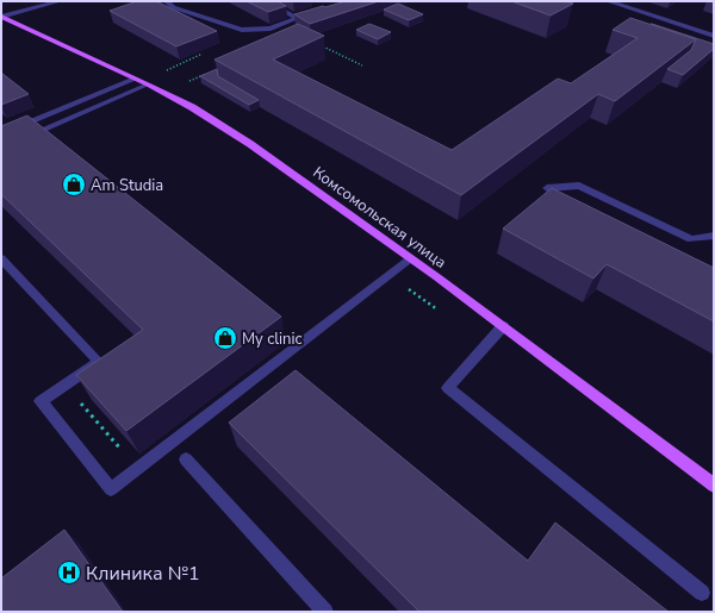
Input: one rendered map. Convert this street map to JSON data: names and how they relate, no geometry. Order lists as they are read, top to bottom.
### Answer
{
  "streets": {
    "main road": ["Комсомольская улица"]
  },
  "places": {
    "shop": ["Am Studia", "My clinic"],
    "hospital": ["Клиника №1"]
  }
}
